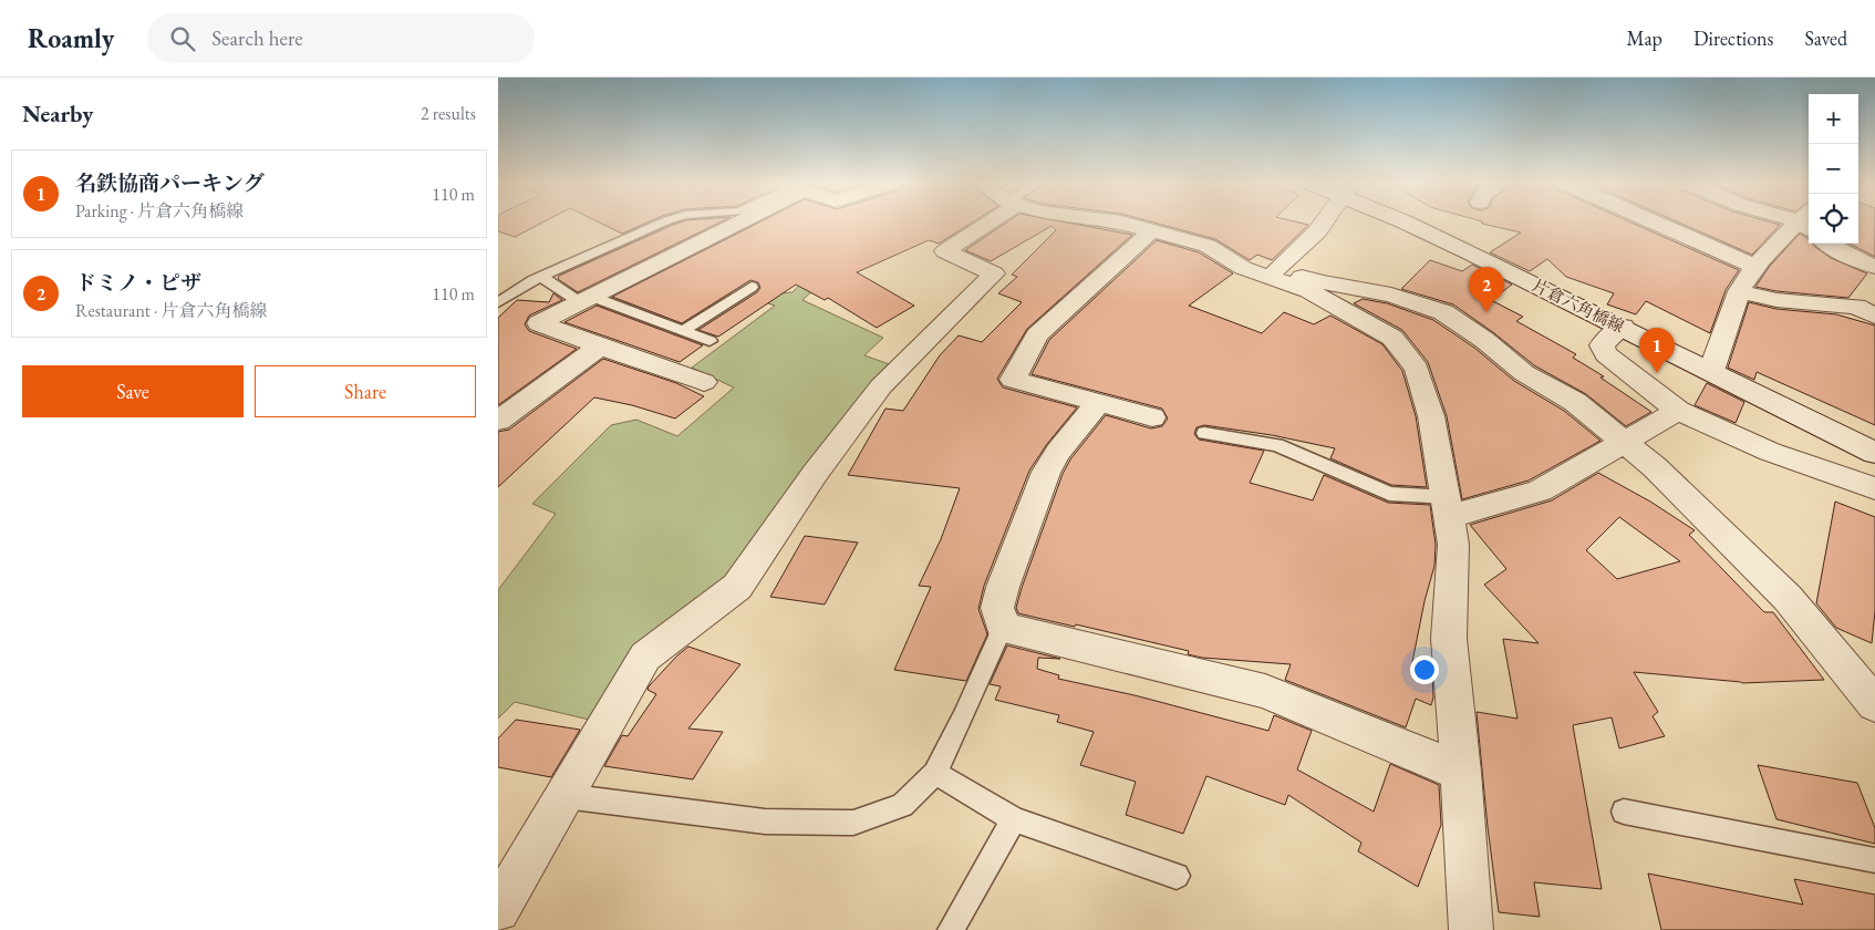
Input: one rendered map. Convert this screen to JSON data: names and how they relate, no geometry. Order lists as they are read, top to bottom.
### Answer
{
  "streets": {
    "street": ["片倉六角橋線"]
  },
  "page": {
    "header": "Roamly",
    "search": "Search here",
    "nav": ["Map", "Directions", "Saved"],
    "heading": ["Nearby", "2 results"],
    "map_buttons": ["+", "−"],
    "list": [
      {
        "mark": "1",
        "name": "名鉄協商パーキング",
        "note": "Parking · 片倉六角橋線",
        "value": "110 m"
      },
      {
        "mark": "2",
        "name": "ドミノ・ピザ",
        "note": "Restaurant · 片倉六角橋線",
        "value": "110 m"
      }
    ],
    "pins": ["2", "1"],
    "buttons": ["Save", "Share"]
  }
}
